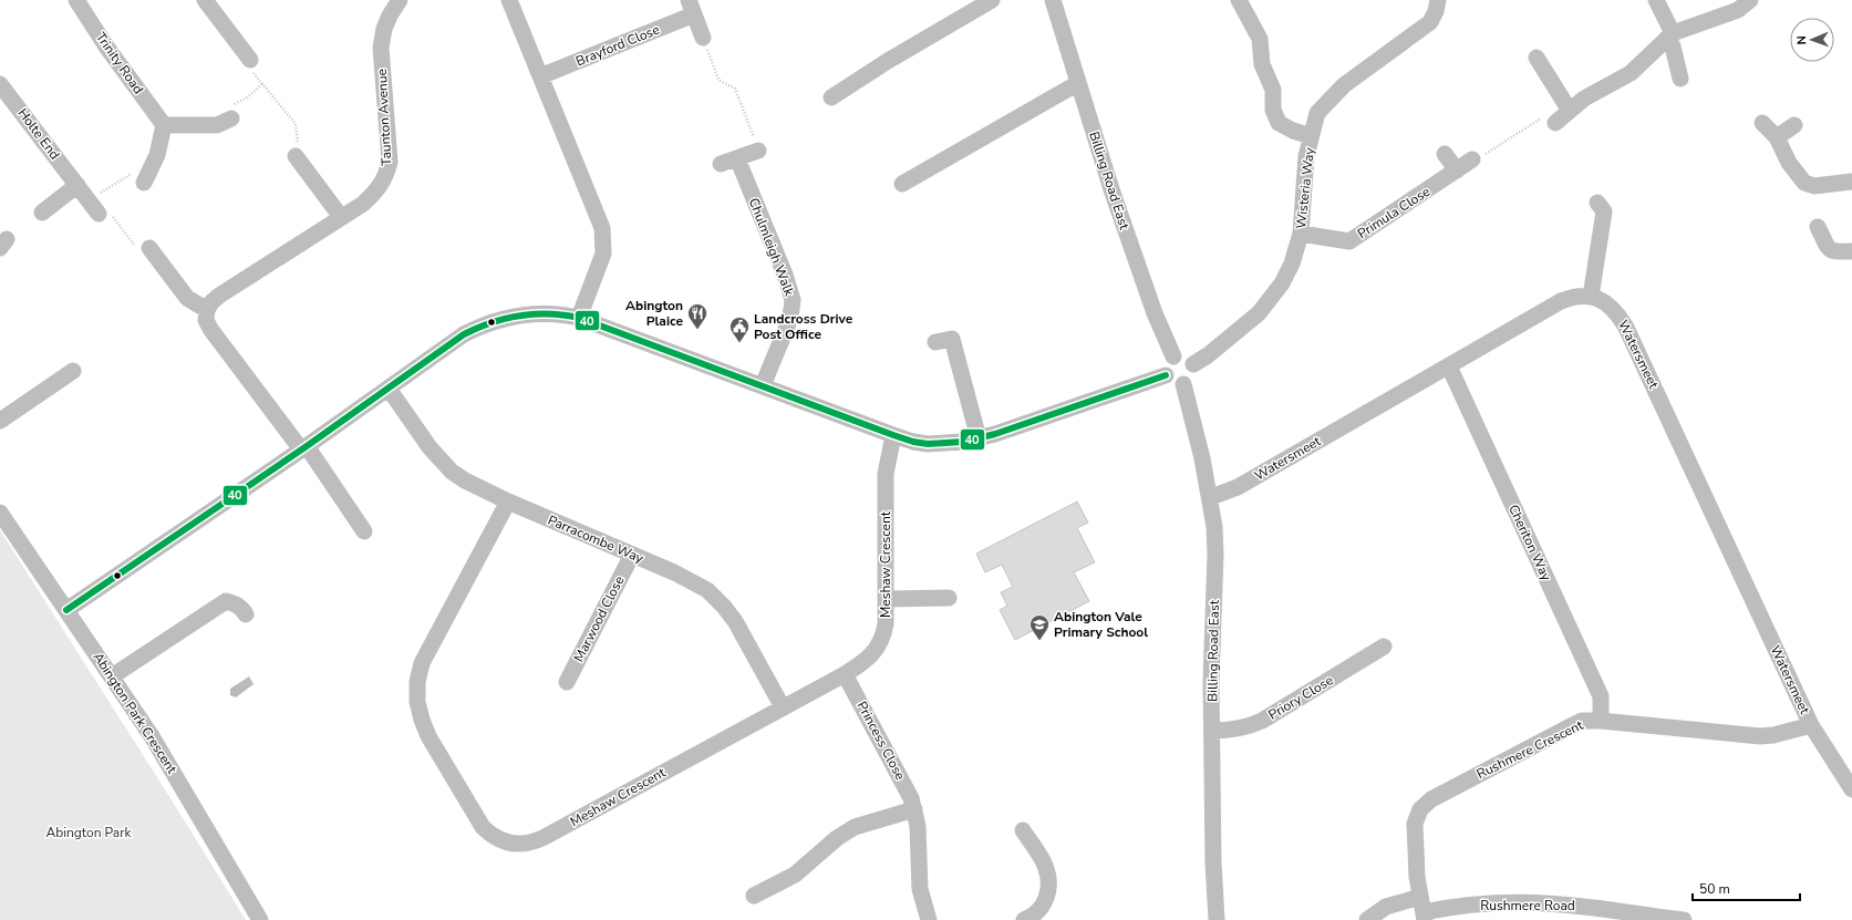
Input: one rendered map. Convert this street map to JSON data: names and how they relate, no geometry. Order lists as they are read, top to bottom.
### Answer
{
  "streets": {
    "street": [
      "Brayford Close",
      "Trinity Road",
      "Taunton Avenue",
      "Holte End",
      "Billing Road East",
      "Wisteria Way",
      "Primula Close",
      "Chulmleigh Walk",
      "Watersmeet",
      "Parracombe Way",
      "Cheriton Way",
      "Meshaw Crescent",
      "Marwood Close",
      "Priory Close",
      "Abington Park Crescent",
      "Princess Close",
      "Rushmere Crescent",
      "Rushmere Road"
    ]
  },
  "crossings": [
    ["Billing Road East", "Wisteria Way"],
    ["Billing Road East", "Watersmeet"],
    ["Billing Road East", "Priory Close"],
    ["Wisteria Way", "Primula Close"],
    ["Watersmeet", "Cheriton Way"],
    ["Watersmeet", "Rushmere Crescent"],
    ["Parracombe Way", "Meshaw Crescent"],
    ["Parracombe Way", "Marwood Close"],
    ["Cheriton Way", "Rushmere Crescent"],
    ["Meshaw Crescent", "Princess Close"],
    ["Rushmere Crescent", "Rushmere Road"]
  ],
  "parks": ["Abington Park"],
  "places": {
    "restaurant": ["Abington Plaice"],
    "public building": ["Landcross Drive Post Office"],
    "school or university": ["Abington Vale Primary School"]
  },
  "lines": ["transit line 40"],
  "scale_bar": "50 m",
  "north": "left"
}
